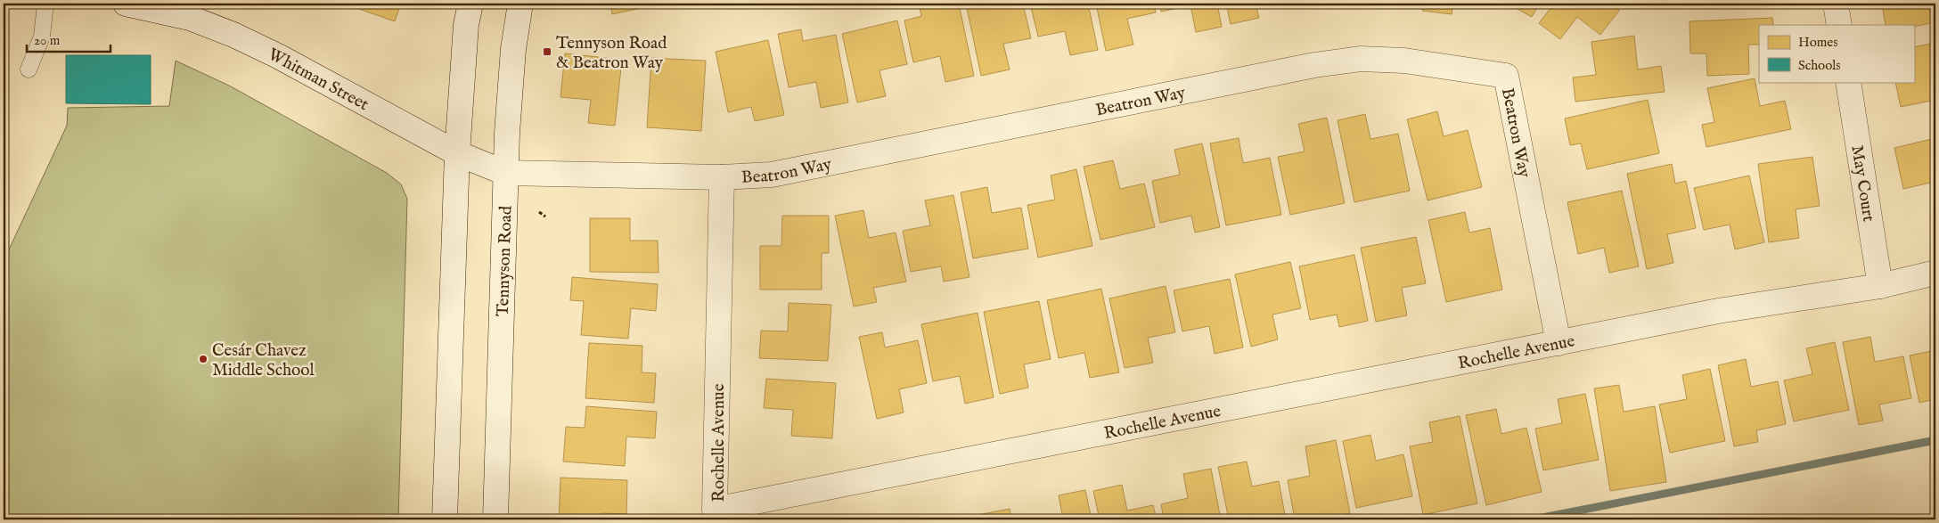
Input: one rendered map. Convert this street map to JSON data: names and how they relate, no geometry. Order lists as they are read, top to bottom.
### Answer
{
  "streets": {
    "street": [
      "Whitman Street",
      "Beatron Way",
      "May Court",
      "Tennyson Road",
      "Rochelle Avenue"
    ]
  },
  "crossings": [
    ["Whitman Street", "Beatron Way"],
    ["Whitman Street", "Tennyson Road"],
    ["Beatron Way", "Tennyson Road"],
    ["Beatron Way", "Rochelle Avenue"],
    ["May Court", "Rochelle Avenue"]
  ],
  "places": {
    "transit": ["Tennyson Road & Beatron Way"],
    "other": ["Cesár Chavez Middle School"]
  },
  "legend": ["Homes", "Schools"],
  "scale_bar": "20 m"
}
